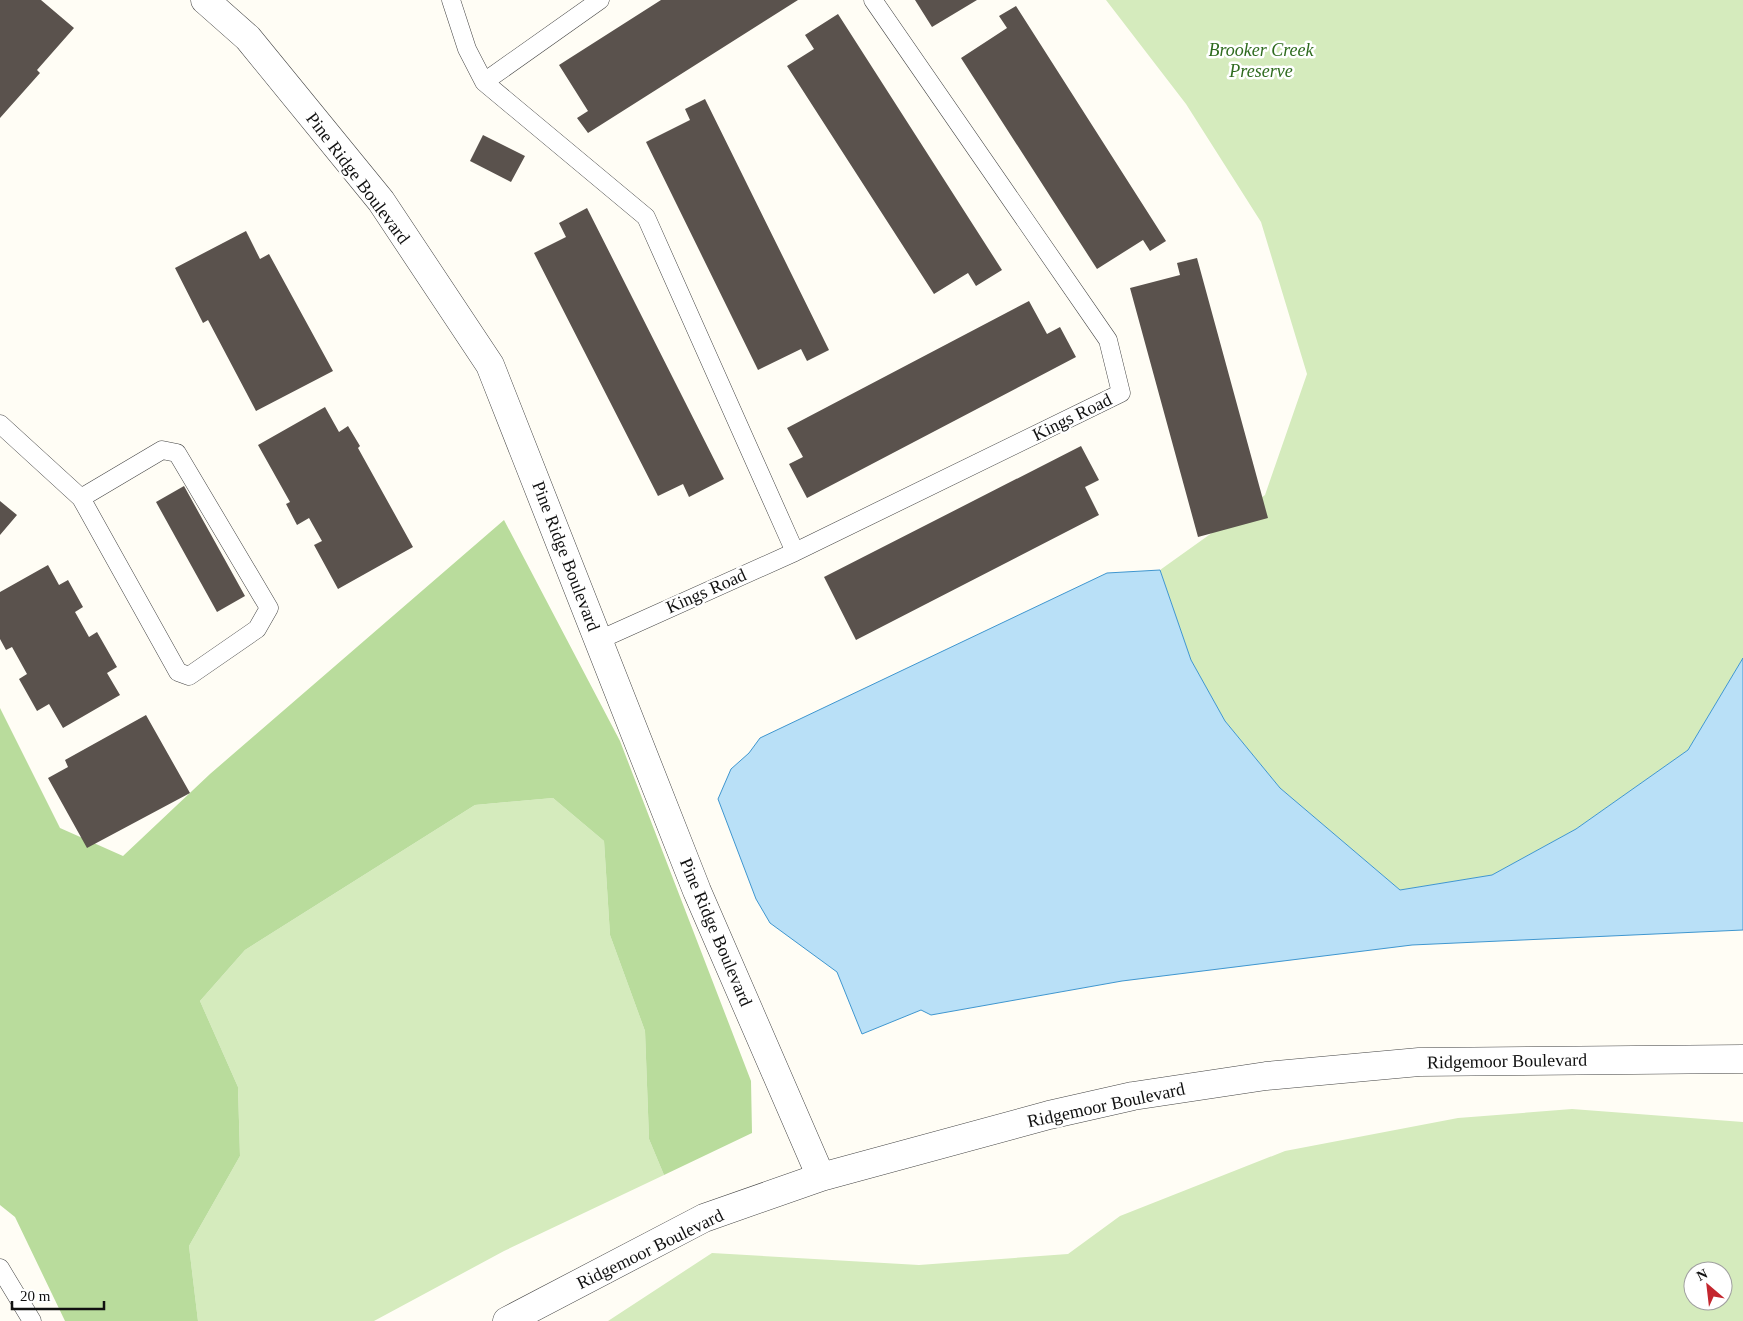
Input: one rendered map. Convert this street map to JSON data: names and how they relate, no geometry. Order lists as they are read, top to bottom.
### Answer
{
  "streets": {
    "street": ["Pine Ridge Boulevard", "Ridgemoor Boulevard"],
    "lane": ["Kings Road"]
  },
  "crossings": [
    ["Pine Ridge Boulevard", "Kings Road"],
    ["Pine Ridge Boulevard", "Ridgemoor Boulevard"]
  ],
  "parks": ["Brooker Creek Preserve"],
  "scale_bar": "20 m",
  "north": "top left"
}
